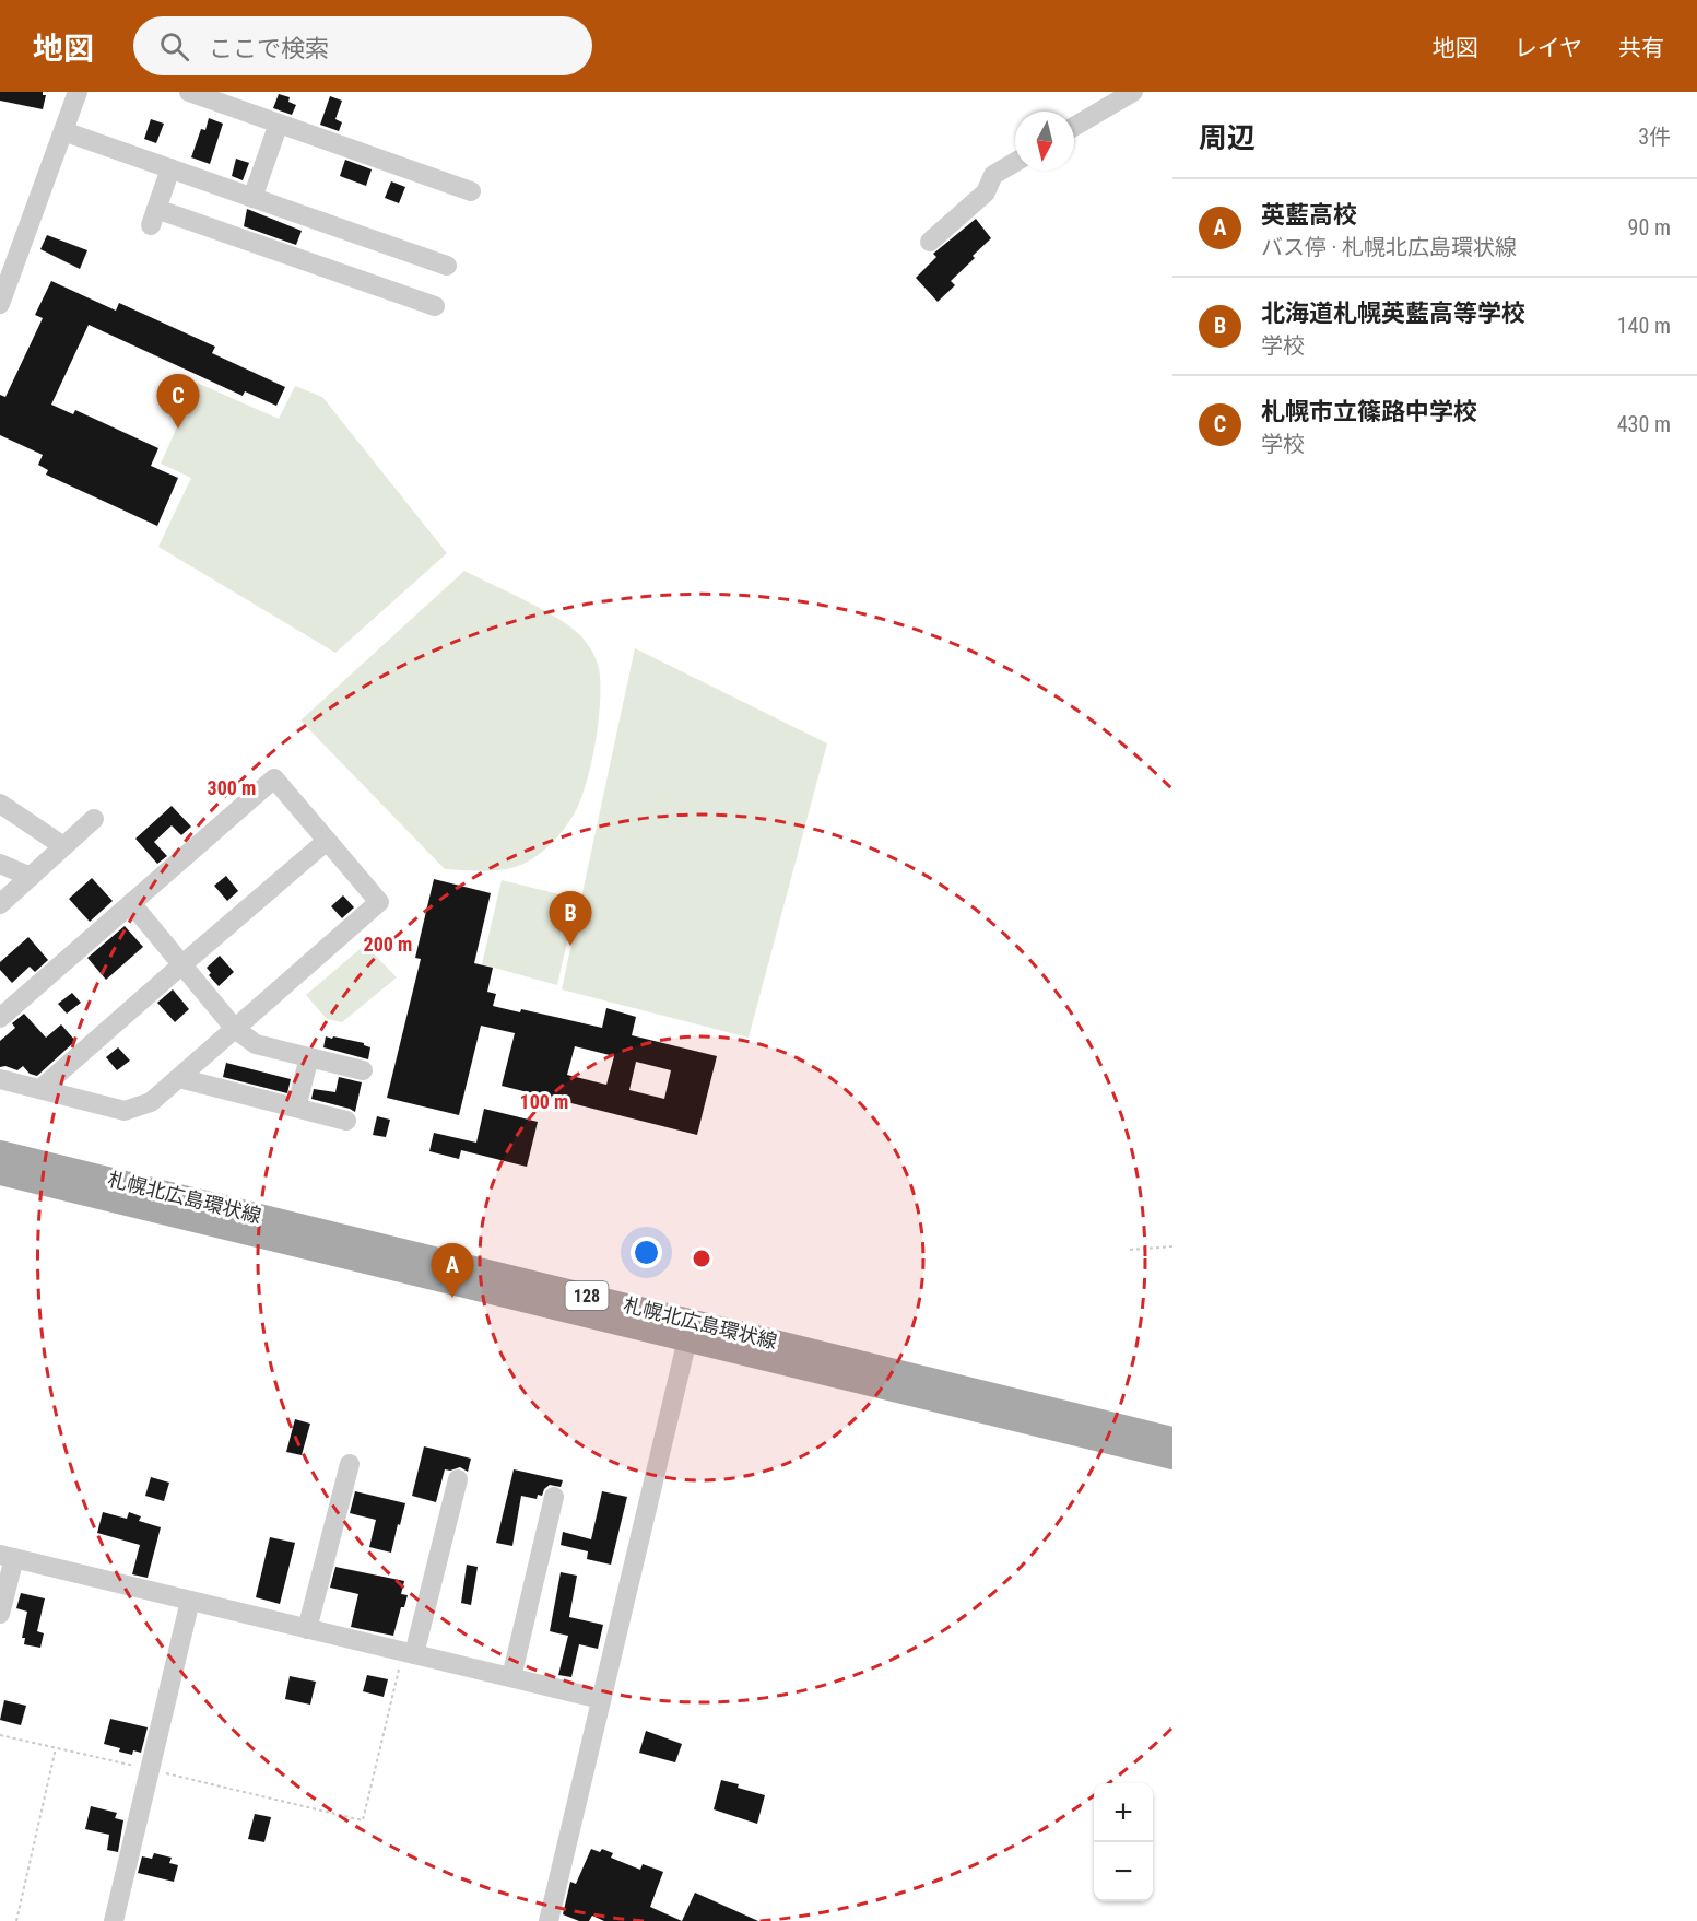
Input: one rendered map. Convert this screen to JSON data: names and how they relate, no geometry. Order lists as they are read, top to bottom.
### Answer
{
  "streets": {
    "main road": ["札幌北広島環状線", "128"]
  },
  "north": "bottom",
  "page": {
    "header": "地図",
    "search": "ここで検索",
    "nav": ["地図", "レイヤ", "共有"],
    "heading": ["周辺", "3件"],
    "list": [
      {
        "mark": "A",
        "name": "英藍高校",
        "note": "バス停 · 札幌北広島環状線",
        "value": "90 m"
      },
      {
        "mark": "B",
        "name": "北海道札幌英藍高等学校",
        "note": "学校",
        "value": "140 m"
      },
      {
        "mark": "C",
        "name": "札幌市立篠路中学校",
        "note": "学校",
        "value": "430 m"
      }
    ],
    "pins": ["C", "B", "A"],
    "map_buttons": ["+", "−"]
  },
  "rings": ["300 m", "200 m", "100 m"]
}
